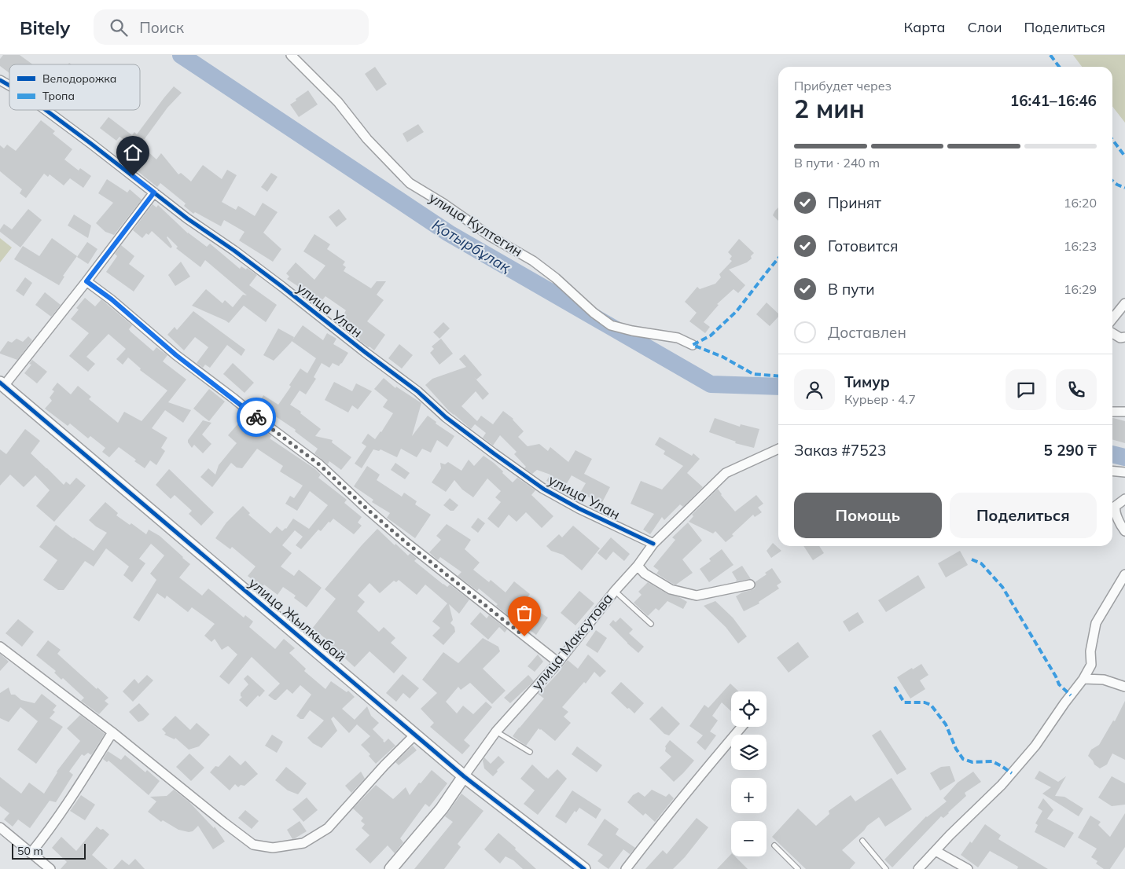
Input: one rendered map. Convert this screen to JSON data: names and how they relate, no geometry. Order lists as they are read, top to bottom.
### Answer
{
  "streets": {
    "street": [
      "улица Култегин",
      "улица Улан",
      "улица Жылкыбай",
      "улица Максутова"
    ]
  },
  "crossings": [
    ["улица Улан", "улица Максутова"],
    ["улица Жылкыбай", "улица Максутова"]
  ],
  "water": ["Қотырбұлақ"],
  "legend": ["Велодорожка", "Тропа"],
  "scale_bar": "50 m",
  "page": {
    "header": "Bitely",
    "search": "Поиск",
    "nav": ["Карта", "Слои", "Поделиться"],
    "heading": ["2 мин", "Прибудет через", "16:41–16:46"],
    "panel": [
      "Тимур",
      "Курьер · 4.7",
      "Заказ #7523",
      "5 290 ₸"
    ],
    "bar": "В пути · 240 m",
    "list": [
      ["Принят", "16:20"],
      ["Готовится", "16:23"],
      ["В пути", "16:29"],
      "Доставлен"
    ],
    "buttons": ["Помощь", "Поделиться"],
    "map_buttons": ["+", "−"],
    "scale": "50 m"
  }
}
